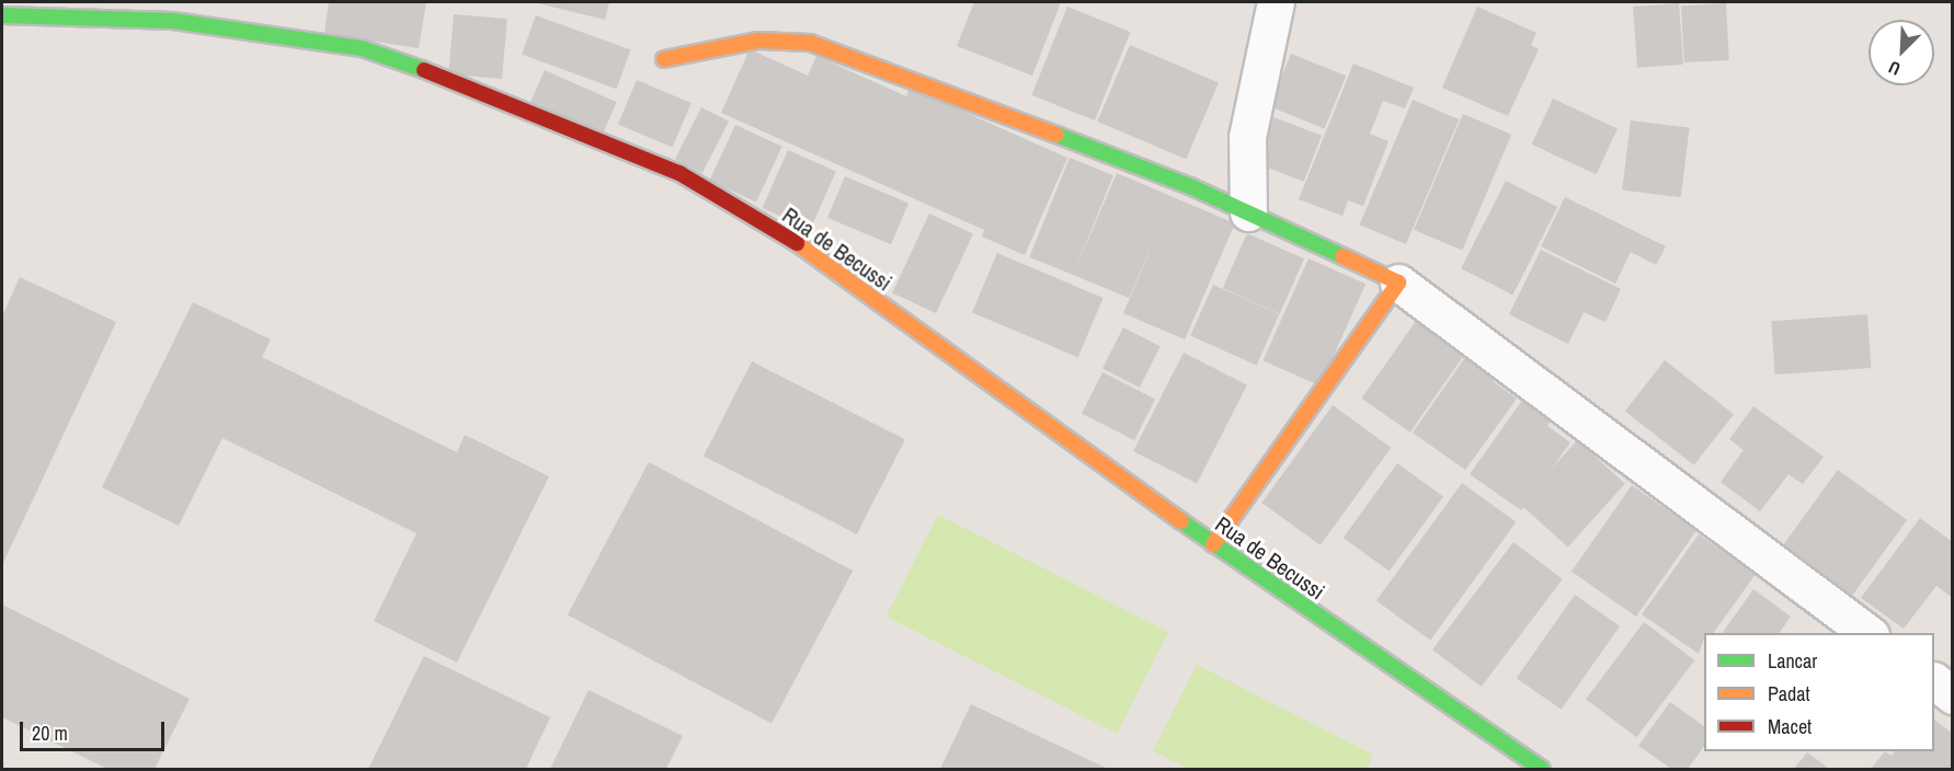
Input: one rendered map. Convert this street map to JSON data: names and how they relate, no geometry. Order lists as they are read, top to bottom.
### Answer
{
  "streets": {
    "street": ["Rua de Becussi"]
  },
  "legend": ["Lancar", "Padat", "Macet"],
  "scale_bar": "20 m",
  "north": "bottom left"
}
